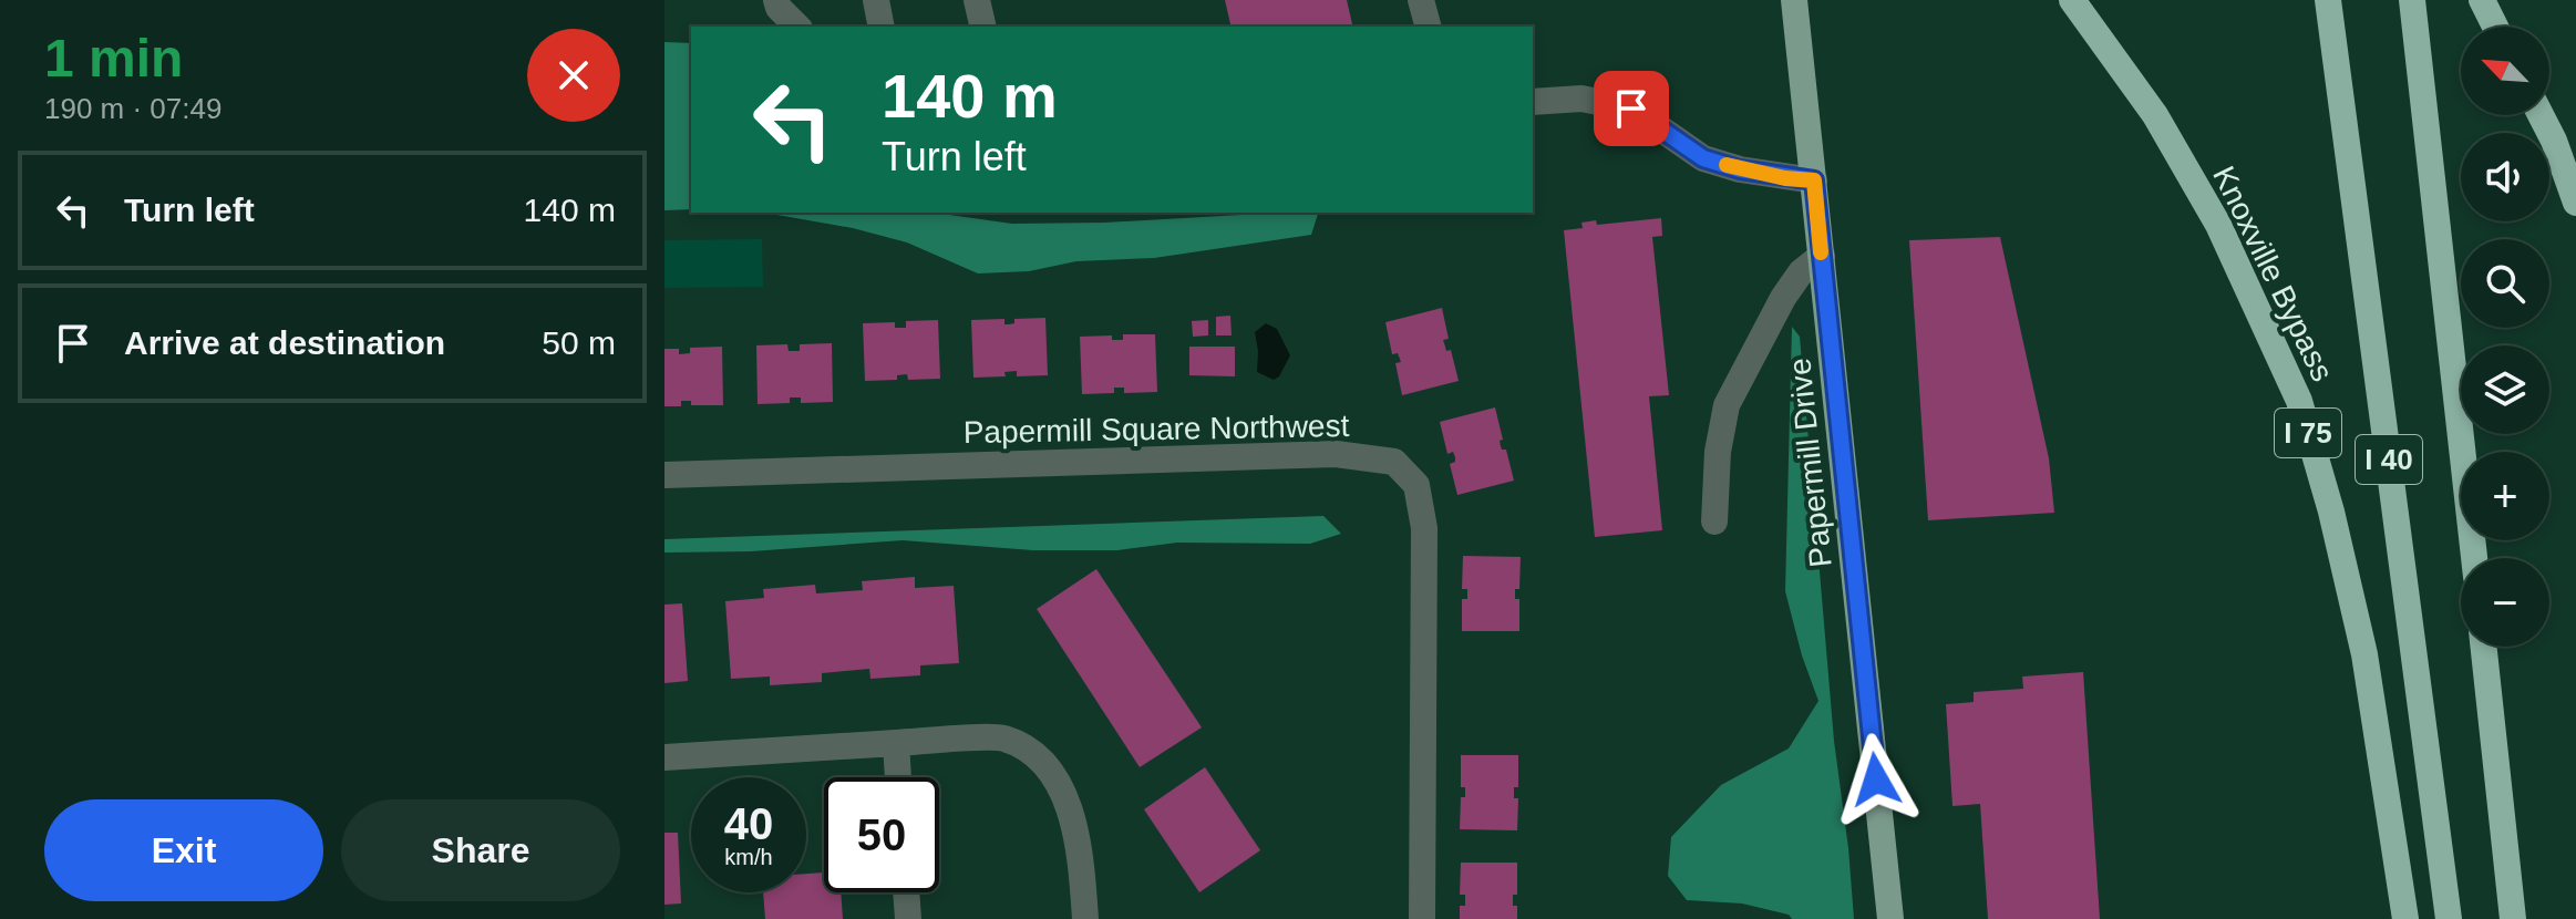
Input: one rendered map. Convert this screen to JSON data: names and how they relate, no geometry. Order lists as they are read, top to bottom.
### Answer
{
  "streets": {
    "highway": ["Knoxville Bypass", "I 75", "I 40"],
    "main road": ["Papermill Drive"],
    "street": ["Papermill Square Northwest"]
  },
  "north": "top left",
  "page": {
    "heading": ["1 min", "190 m · 07:49"],
    "map_buttons": ["+", "−"],
    "turn": ["140 m", "Turn left"],
    "list": [
      {
        "name": "Turn left",
        "value": "140 m"
      },
      {
        "name": "Arrive at destination",
        "value": "50 m"
      }
    ],
    "speed": "40 km/h",
    "limit": "50",
    "buttons": ["Exit", "Share"]
  }
}
